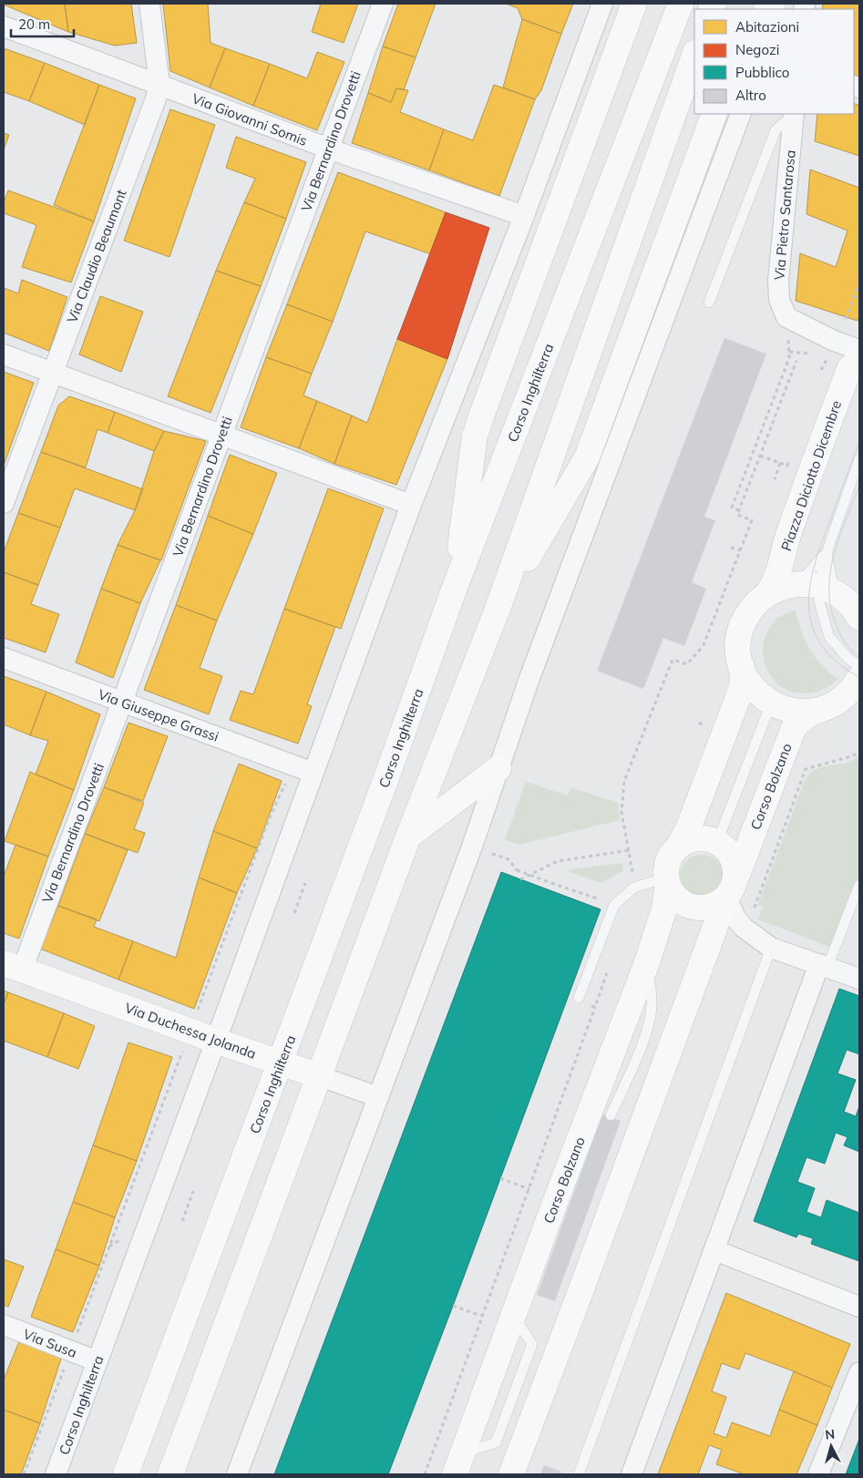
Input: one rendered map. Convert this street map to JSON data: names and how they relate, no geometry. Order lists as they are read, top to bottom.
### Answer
{
  "streets": {
    "main road": [
      "Corso Inghilterra",
      "Piazza Diciotto Dicembre",
      "Corso Bolzano",
      "Via Duchessa Jolanda"
    ],
    "street": [
      "Via Giovanni Somis",
      "Via Bernardino Drovetti",
      "Via Pietro Santarosa",
      "Via Claudio Beaumont",
      "Via Giuseppe Grassi",
      "Via Susa"
    ]
  },
  "crossings": [
    ["Via Giovanni Somis", "Via Bernardino Drovetti"],
    ["Via Giovanni Somis", "Via Claudio Beaumont"],
    ["Via Giovanni Somis", "Corso Inghilterra"],
    ["Via Bernardino Drovetti", "Via Giuseppe Grassi"],
    ["Via Bernardino Drovetti", "Via Duchessa Jolanda"],
    ["Corso Inghilterra", "Via Giuseppe Grassi"],
    ["Corso Inghilterra", "Via Duchessa Jolanda"],
    ["Corso Inghilterra", "Via Susa"],
    ["Piazza Diciotto Dicembre", "Corso Bolzano"]
  ],
  "legend": [
    "Abitazioni",
    "Negozi",
    "Pubblico",
    "Altro"
  ],
  "scale_bar": "20 m",
  "north": "top"
}
